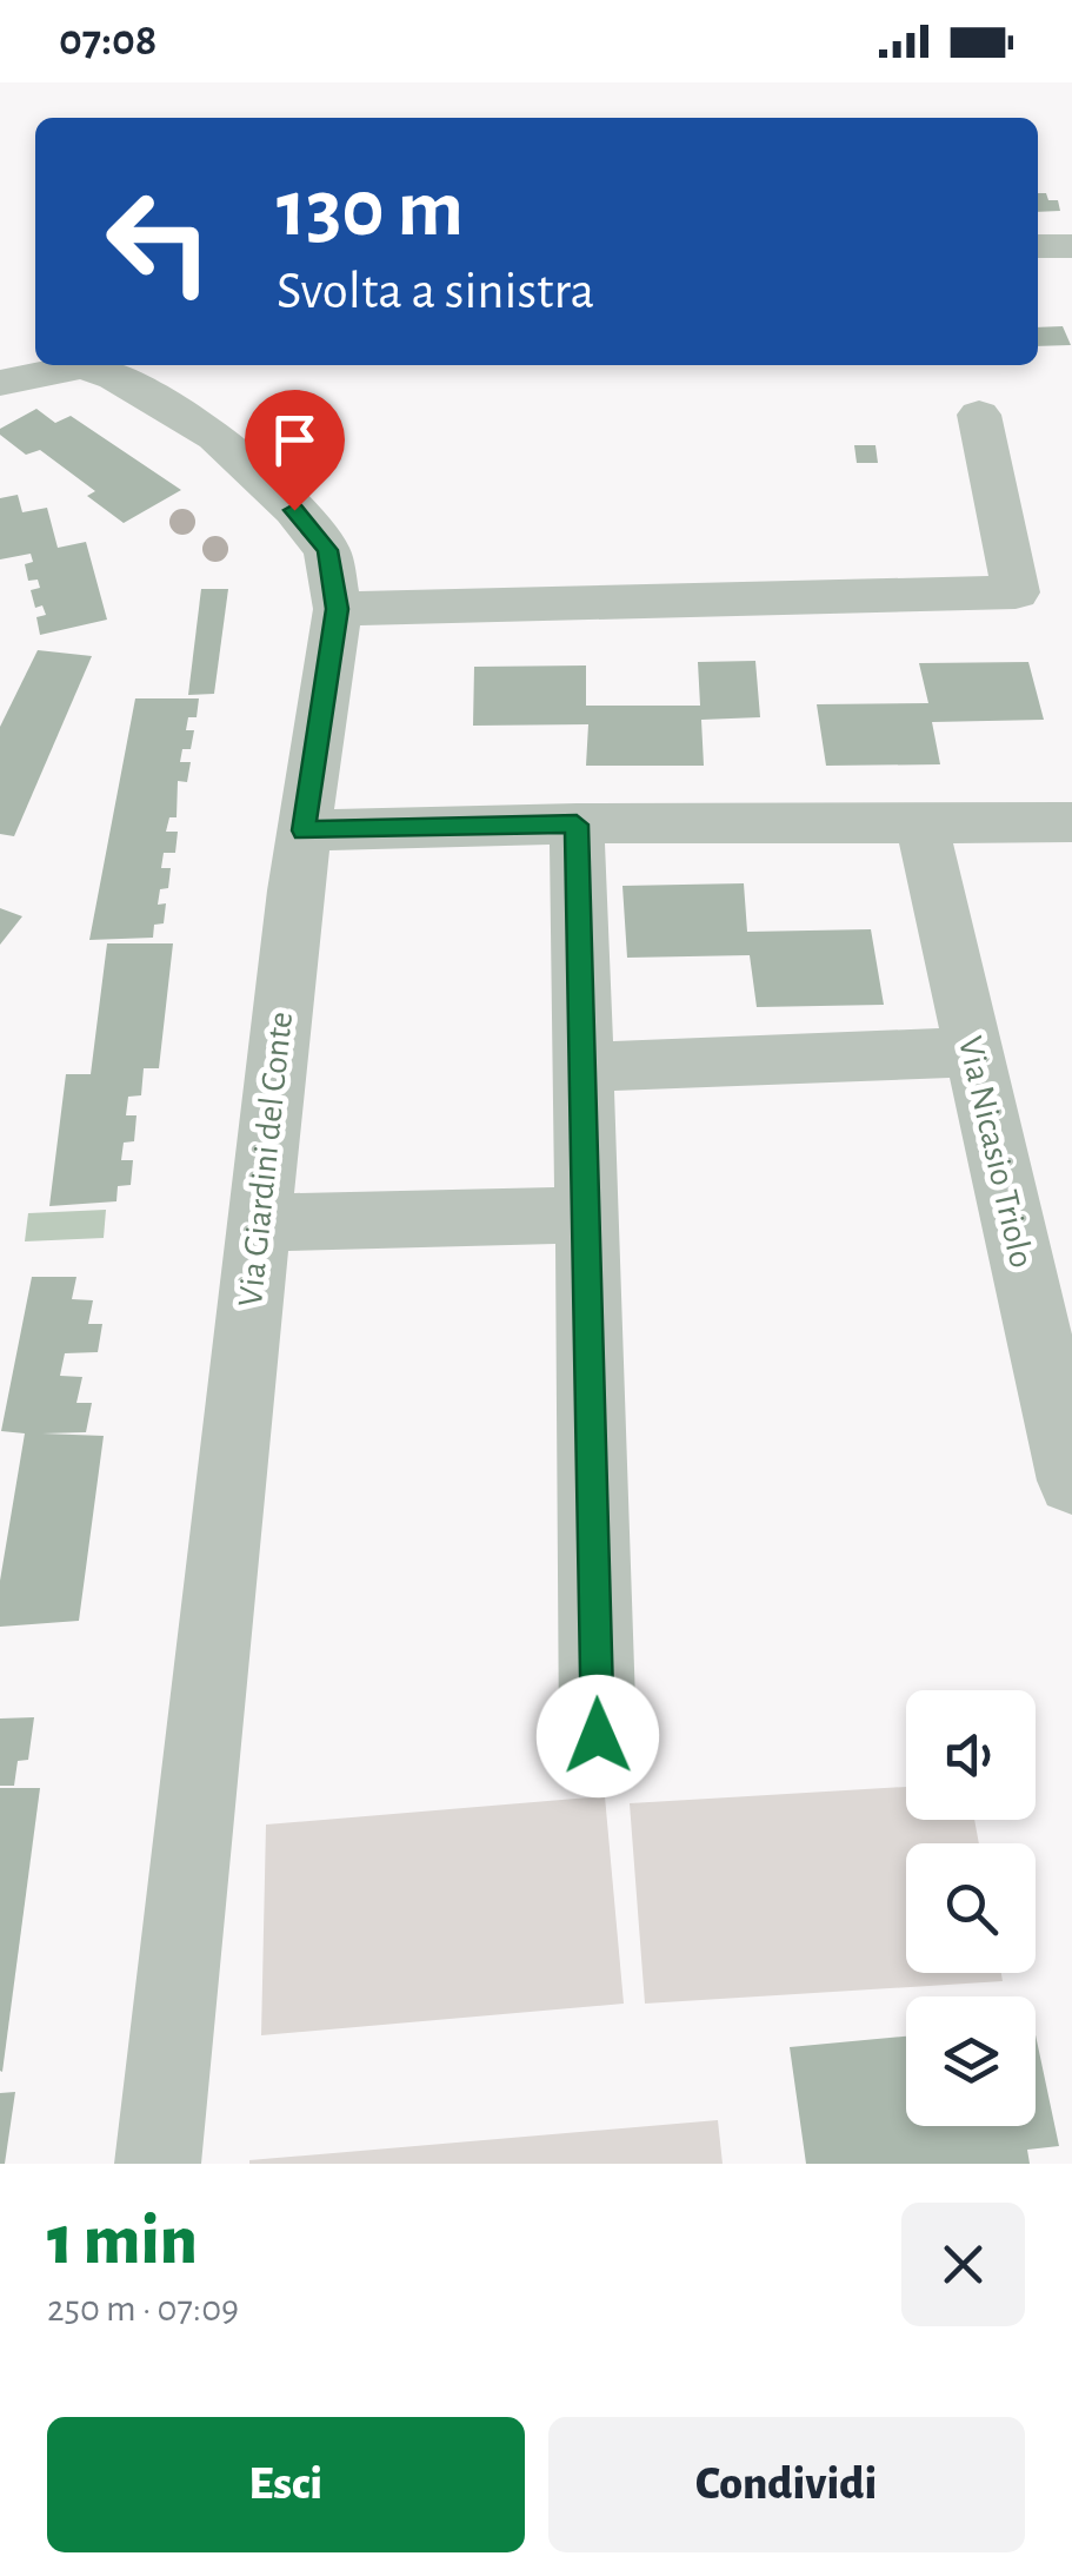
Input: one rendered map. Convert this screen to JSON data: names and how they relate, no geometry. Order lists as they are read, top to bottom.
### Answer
{
  "streets": {
    "street": ["Via Nicasio Triolo", "Via Giardini del Conte"]
  },
  "page": {
    "status": "07:08",
    "turn": ["130 m", "Svolta a sinistra"],
    "heading": ["1 min", "250 m · 07:09"],
    "buttons": ["Esci", "Condividi"]
  }
}
